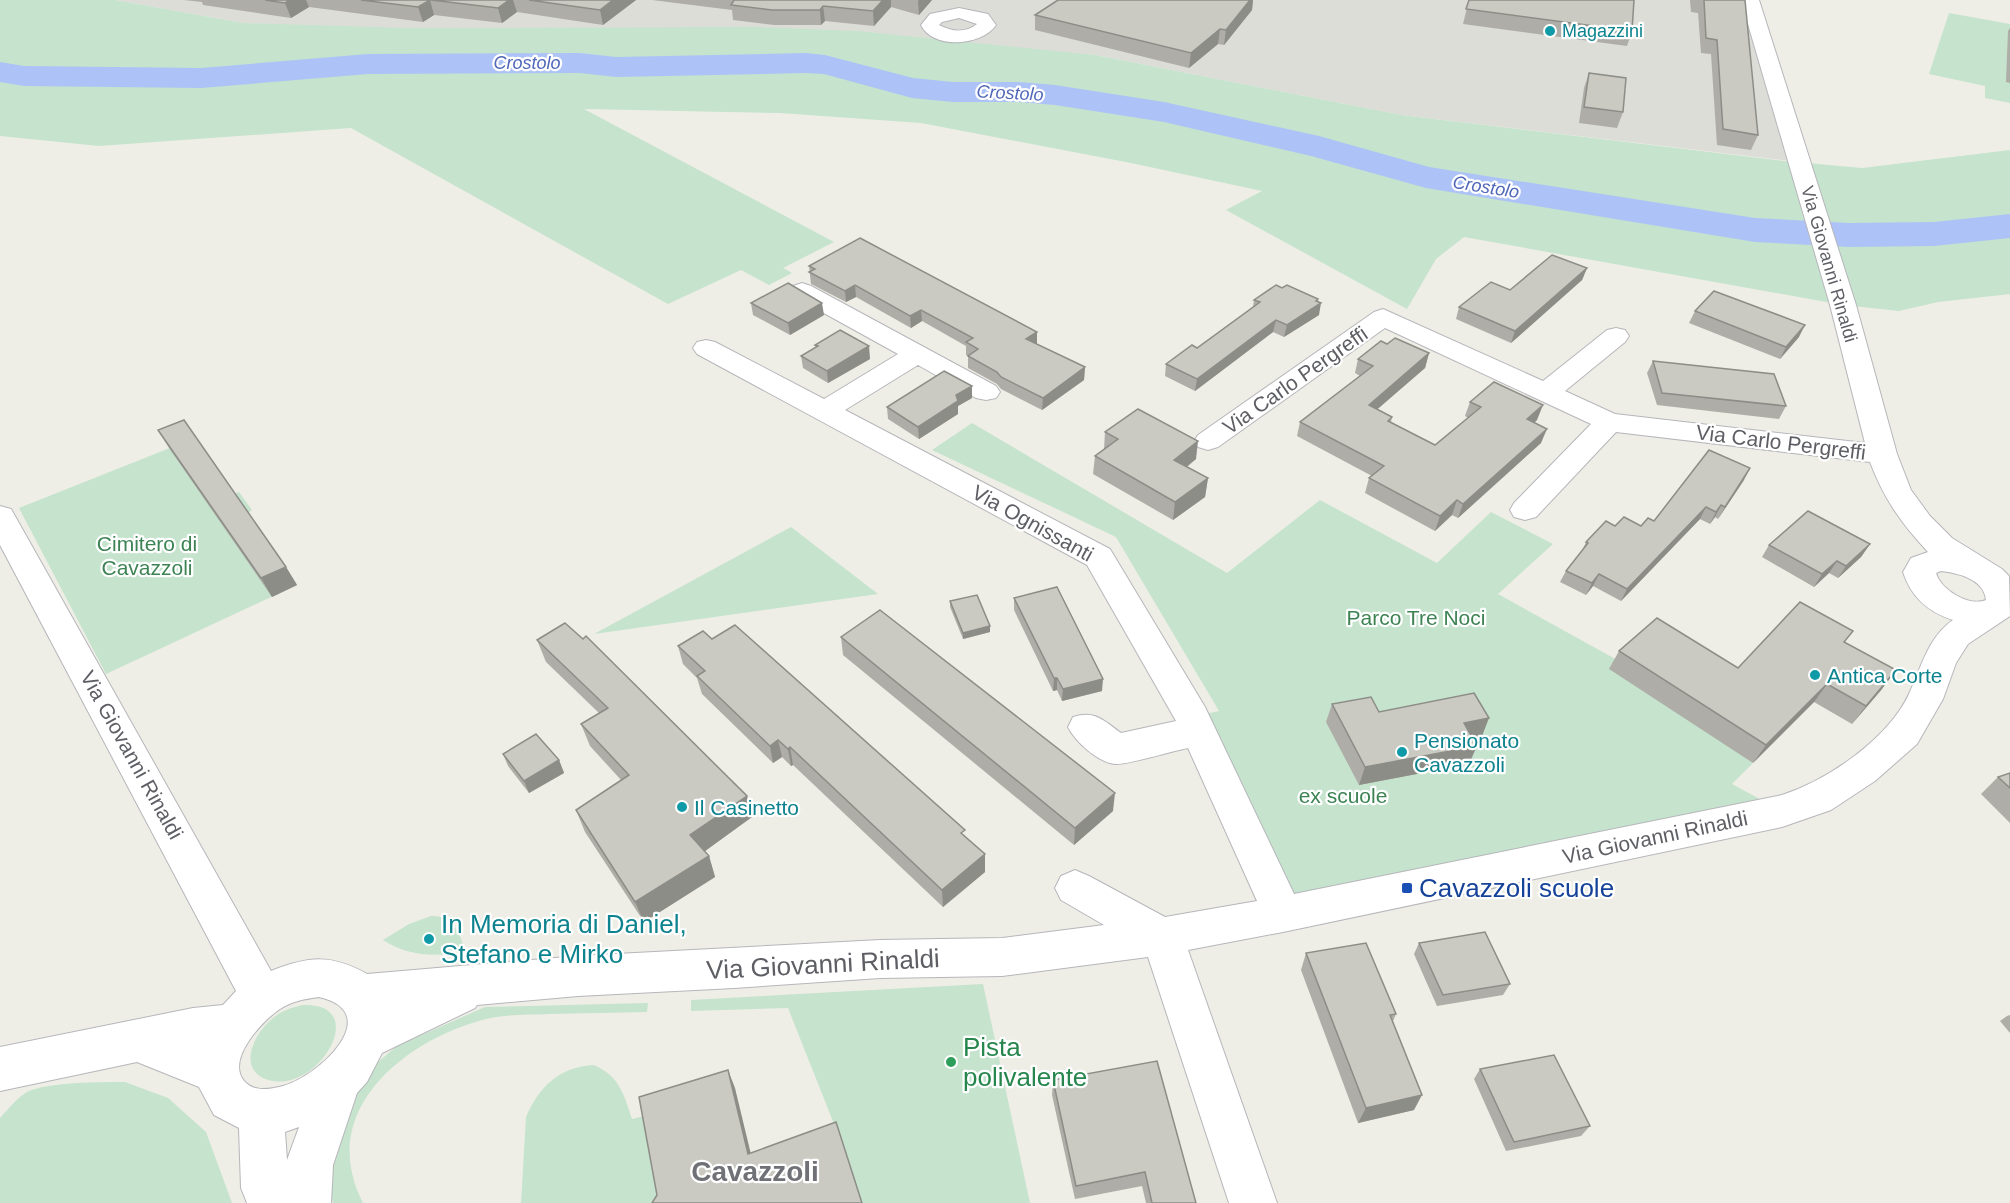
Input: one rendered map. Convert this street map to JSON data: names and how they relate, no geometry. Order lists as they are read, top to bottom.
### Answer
{
  "streets": {
    "street": ["Via Giovanni Rinaldi", "Via Carlo Pergreffi", "Via Ognissanti"]
  },
  "crossings": [
    ["Via Giovanni Rinaldi", "Via Carlo Pergreffi"],
    ["Via Giovanni Rinaldi", "Via Ognissanti"]
  ],
  "districts": ["Cavazzoli"],
  "water": ["Crostolo"],
  "parks": ["Cimitero di Cavazzoli", "Parco Tre Noci", "ex scuole"],
  "places": {
    "other": [
      "Magazzini",
      "Antica Corte",
      "Pensionato Cavazzoli",
      "Il Casinetto",
      "In Memoria di Daniel, Stefano e Mirko",
      "Pista polivalente"
    ],
    "transit": ["Cavazzoli scuole"]
  }
}
